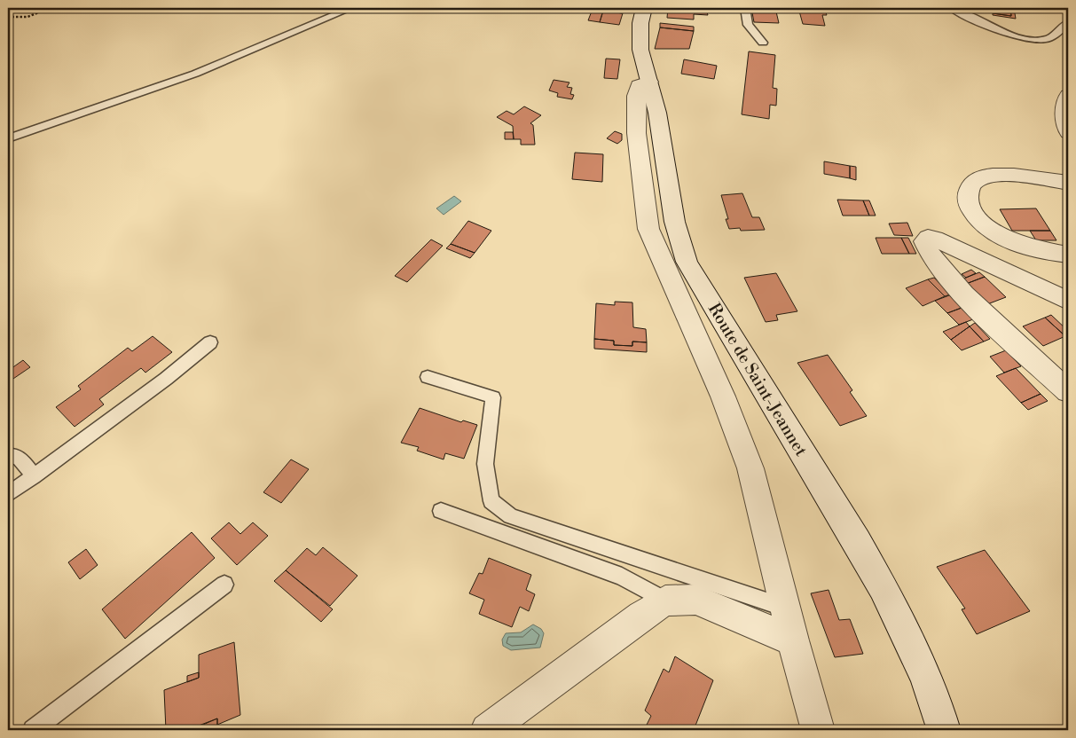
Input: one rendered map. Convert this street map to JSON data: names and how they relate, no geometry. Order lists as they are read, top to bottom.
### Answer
{
  "streets": {
    "street": ["Route de Saint-Jeannet"]
  }
}
